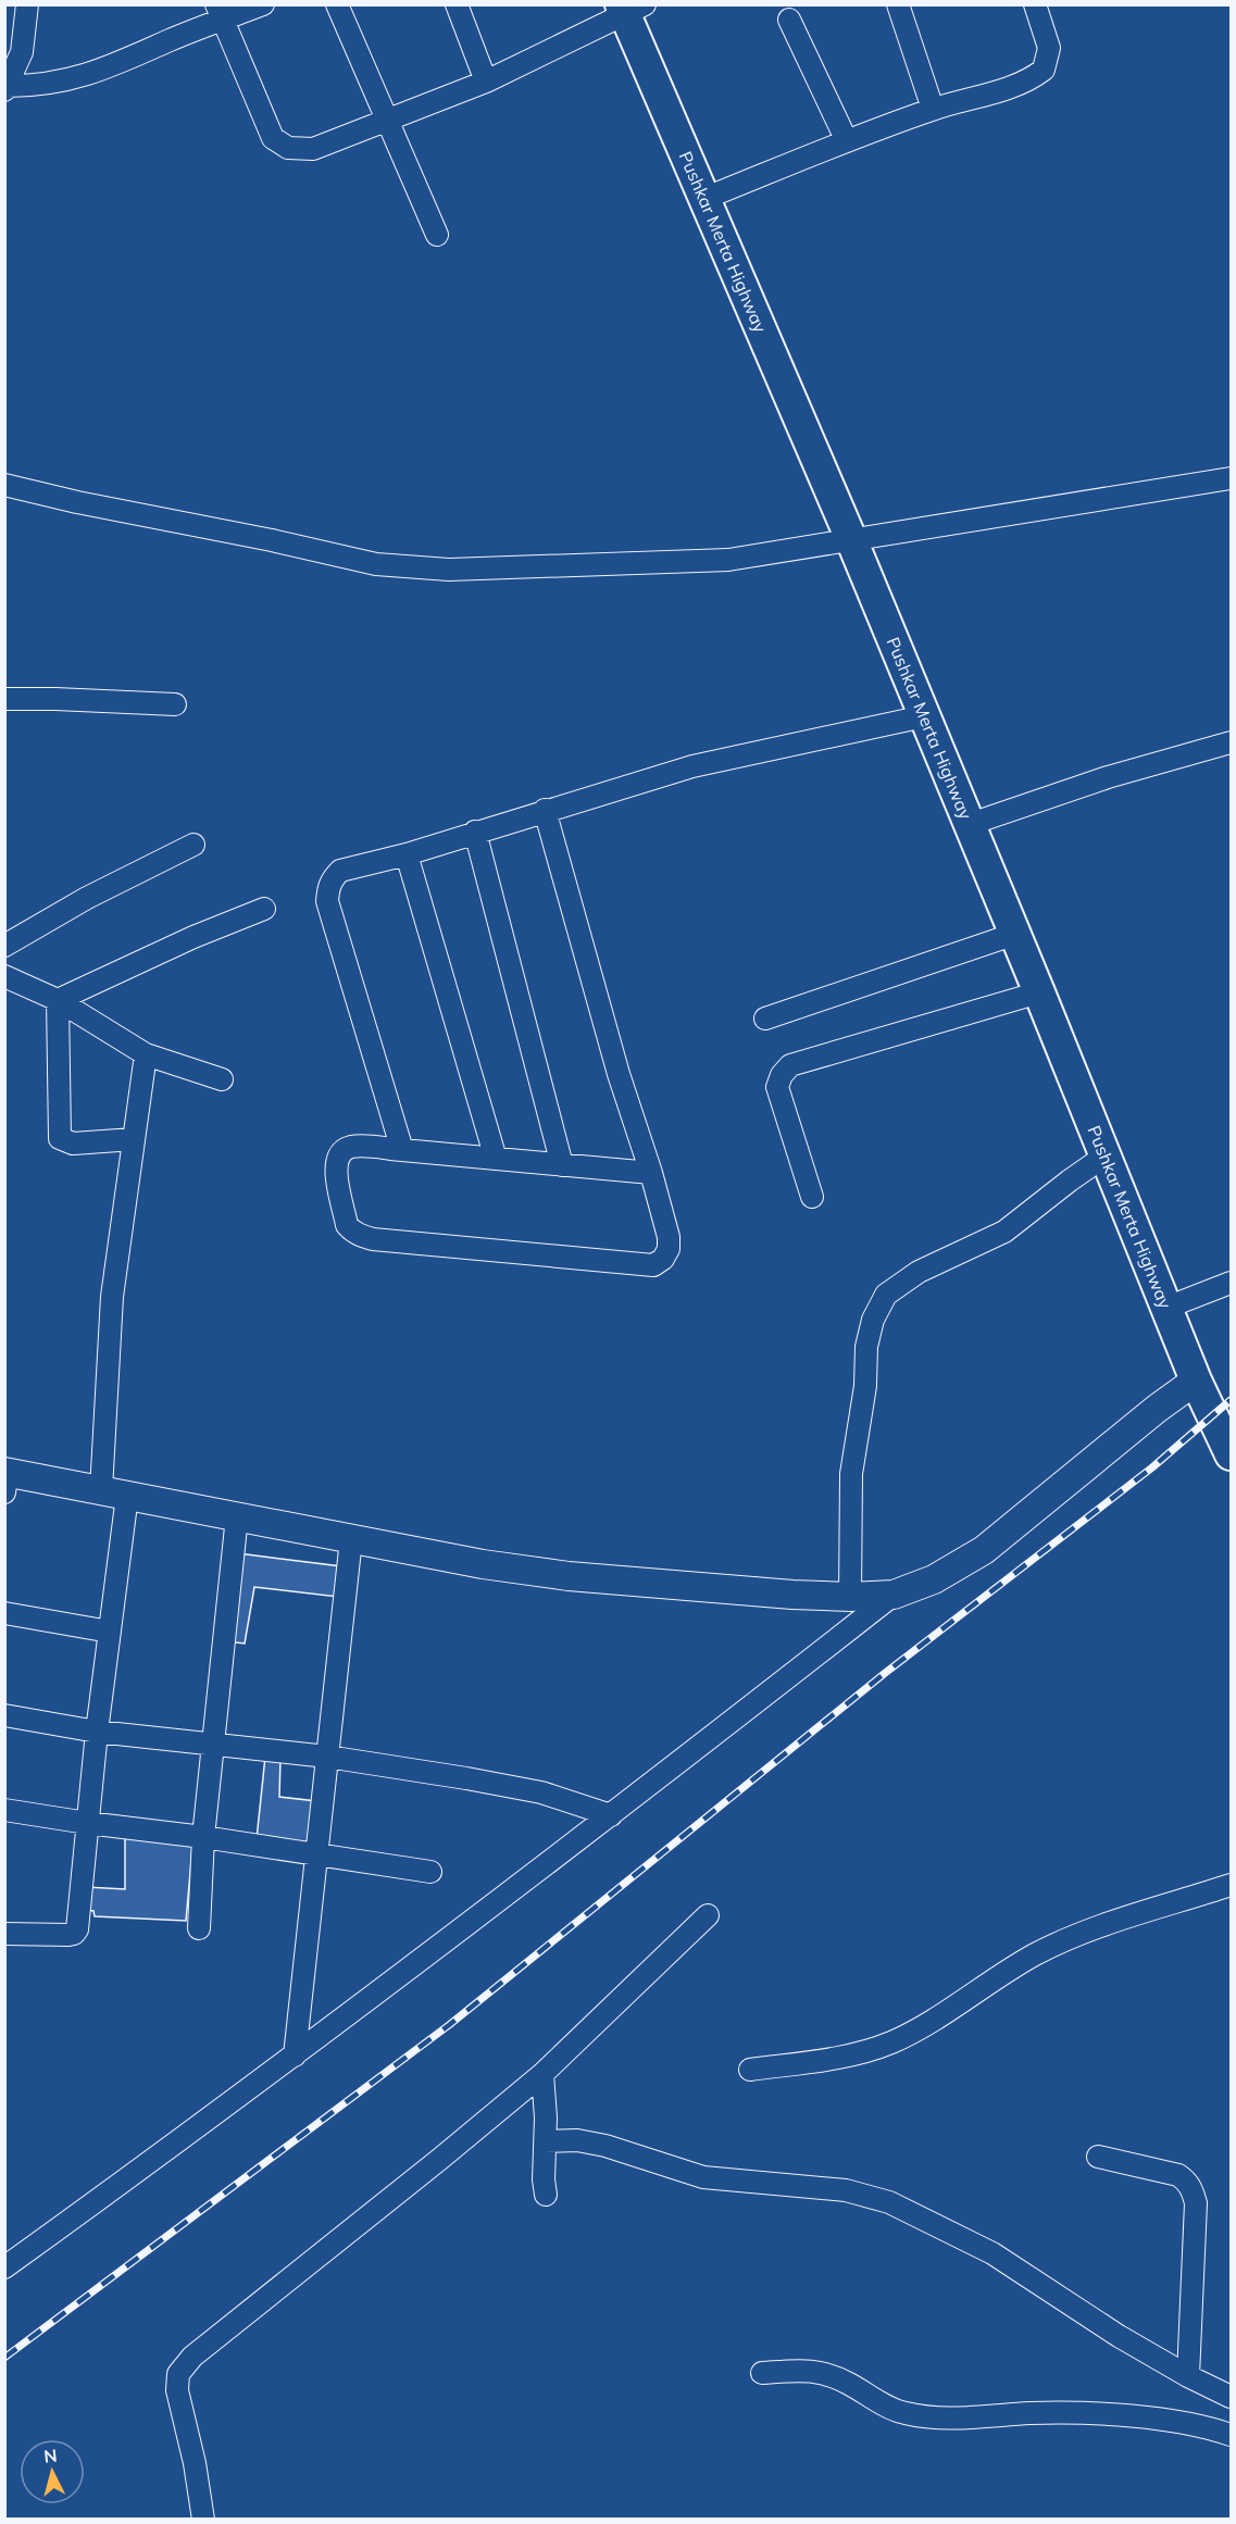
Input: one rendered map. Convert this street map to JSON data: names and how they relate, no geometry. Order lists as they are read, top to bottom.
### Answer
{
  "streets": {
    "highway": ["Pushkar Merta Highway"]
  },
  "north": "top"
}
